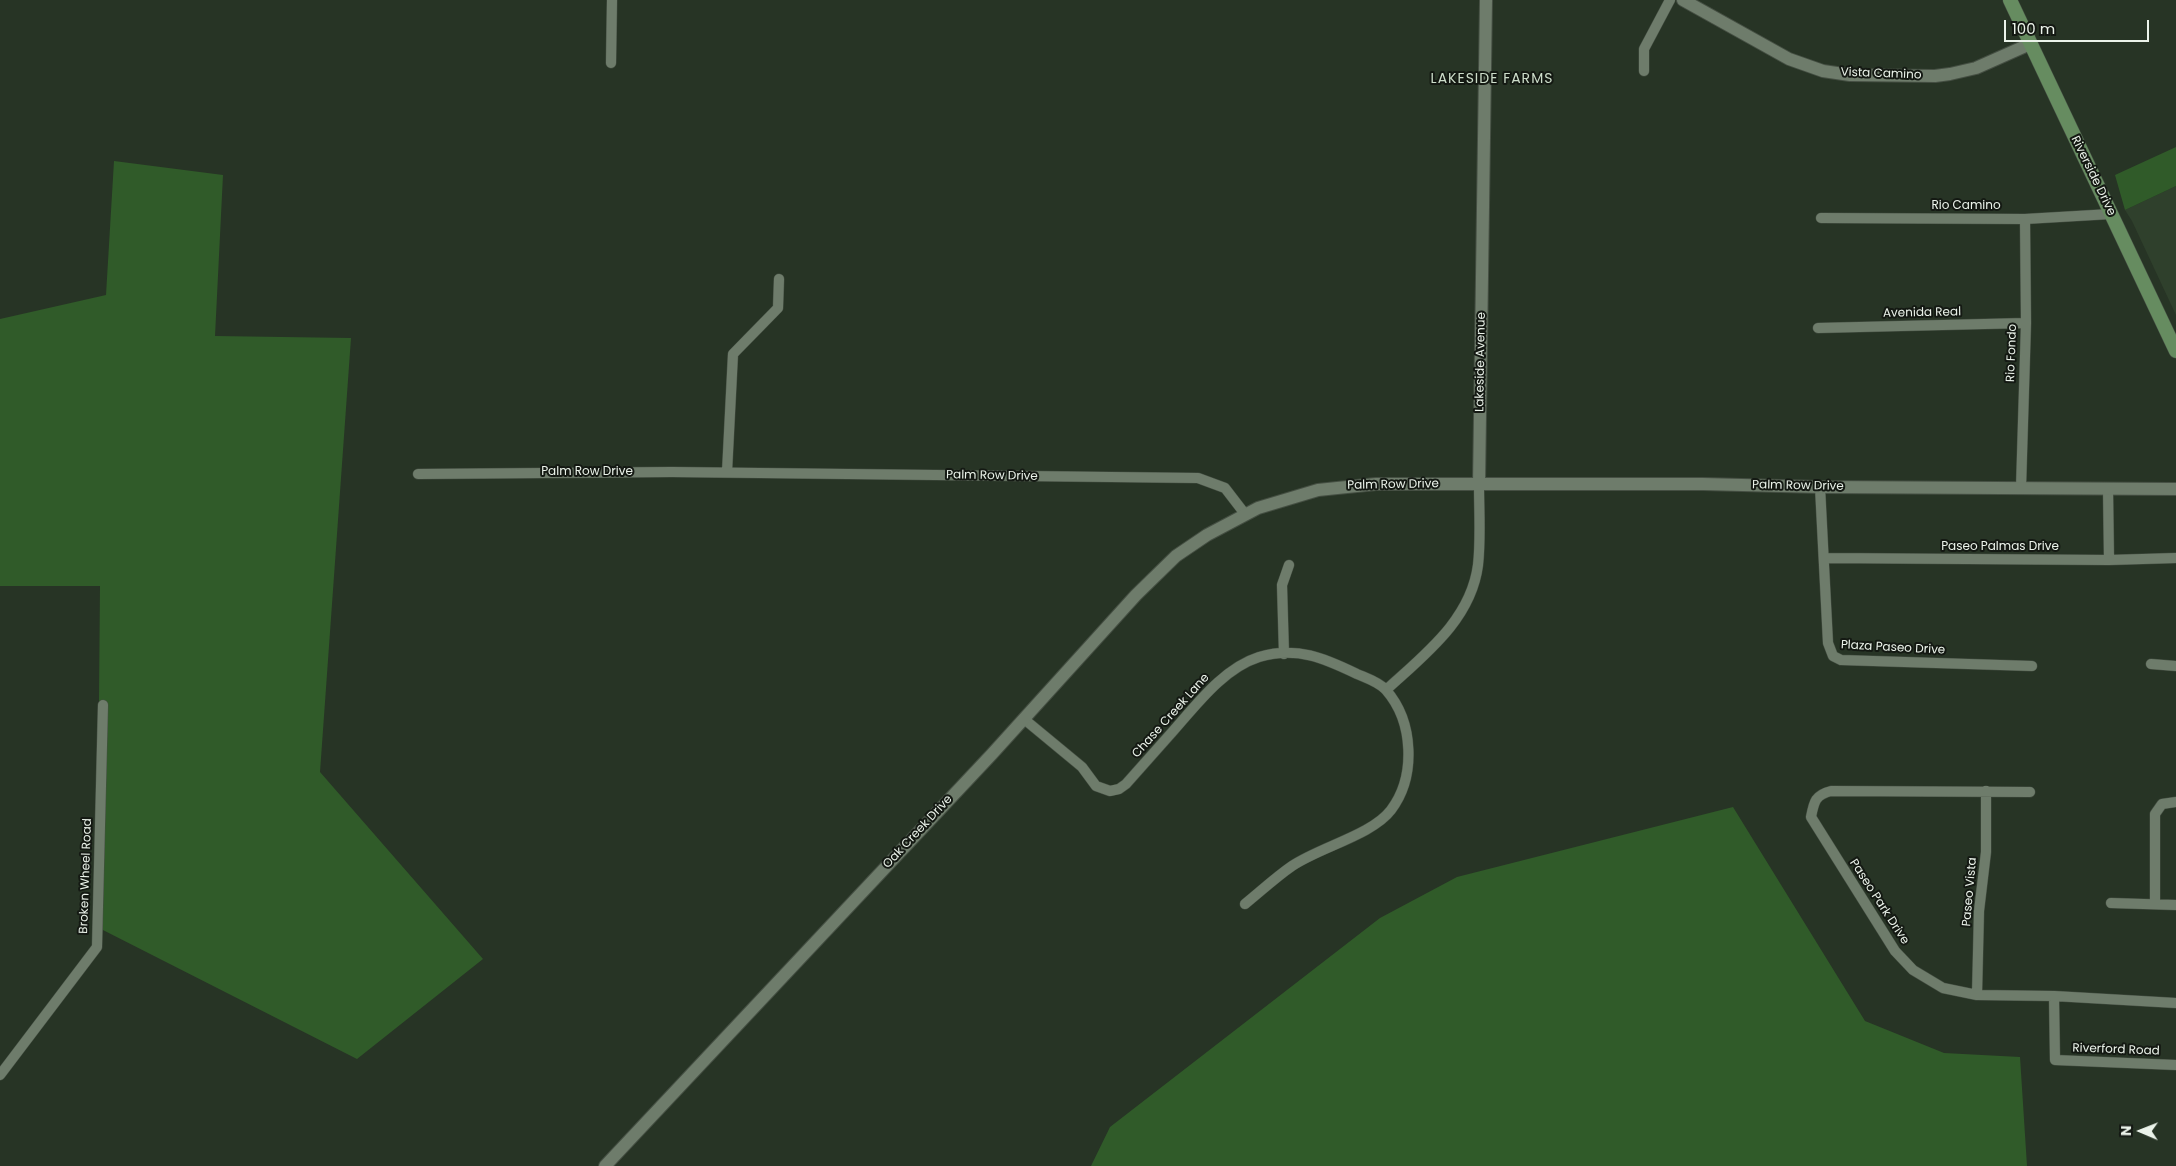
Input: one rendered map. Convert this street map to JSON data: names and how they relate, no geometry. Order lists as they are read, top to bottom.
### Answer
{
  "streets": {
    "main road": ["Riverside Drive"],
    "street": [
      "Vista Camino",
      "Rio Camino",
      "Avenida Real",
      "Rio Fondo",
      "Lakeside Avenue",
      "Palm Row Drive",
      "Paseo Palmas Drive",
      "Plaza Paseo Drive",
      "Chase Creek Lane",
      "Oak Creek Drive",
      "Broken Wheel Road",
      "Paseo Vista",
      "Paseo Park Drive",
      "Riverford Road"
    ]
  },
  "crossings": [
    ["Vista Camino", "Riverside Drive"],
    ["Riverside Drive", "Rio Camino"],
    ["Rio Camino", "Rio Fondo"],
    ["Avenida Real", "Rio Fondo"],
    ["Rio Fondo", "Palm Row Drive"],
    ["Lakeside Avenue", "Palm Row Drive"],
    ["Lakeside Avenue", "Chase Creek Lane"],
    ["Palm Row Drive", "Plaza Paseo Drive"],
    ["Palm Row Drive", "Oak Creek Drive"],
    ["Paseo Palmas Drive", "Plaza Paseo Drive"],
    ["Chase Creek Lane", "Oak Creek Drive"],
    ["Paseo Vista", "Paseo Park Drive"],
    ["Paseo Park Drive", "Riverford Road"]
  ],
  "districts": ["LAKESIDE FARMS"],
  "scale_bar": "100 m",
  "north": "left"
}
